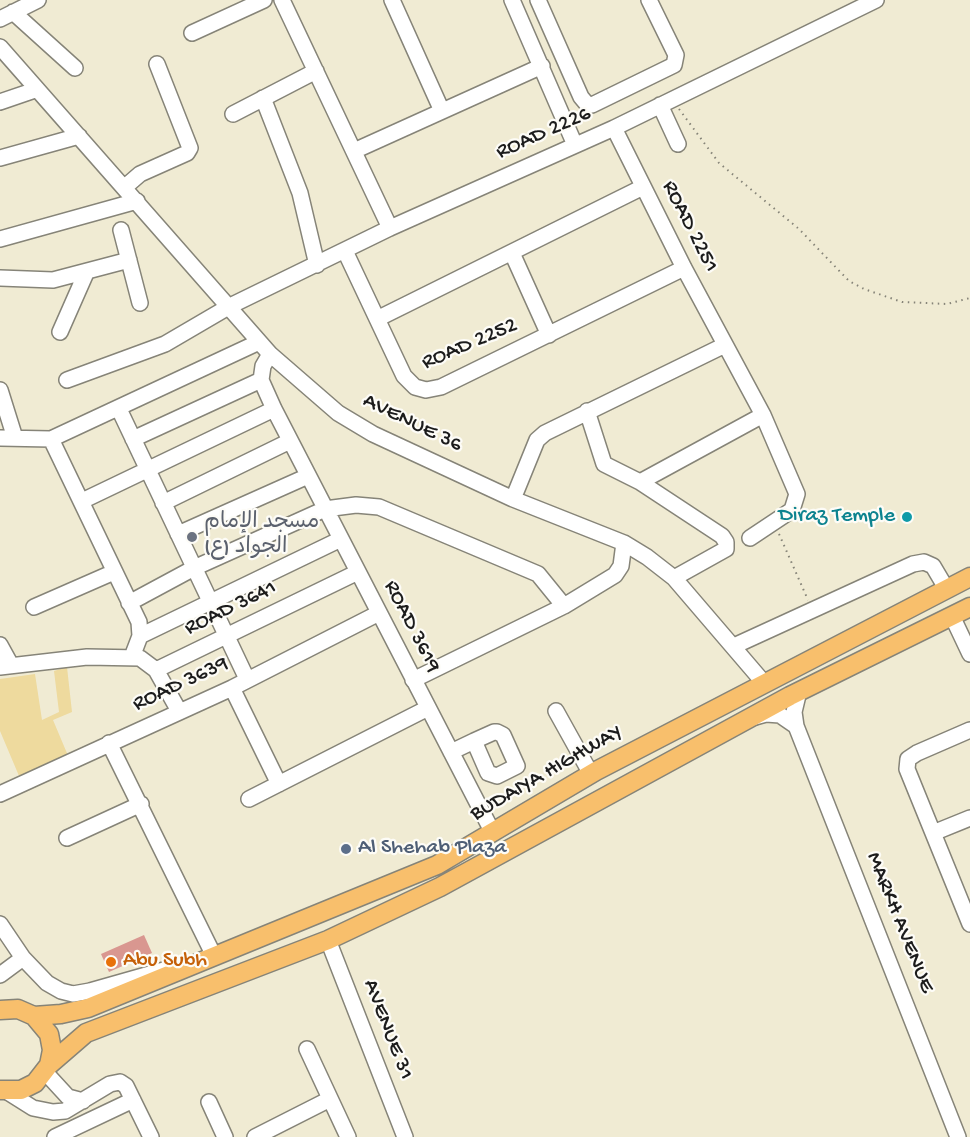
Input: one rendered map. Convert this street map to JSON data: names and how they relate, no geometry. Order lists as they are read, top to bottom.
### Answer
{
  "streets": {
    "main road": ["BUDAIYA HIGHWAY"],
    "street": [
      "ROAD 2226",
      "ROAD 2251",
      "ROAD 2252",
      "AVENUE 36",
      "ROAD 3641",
      "ROAD 3619",
      "ROAD 3639",
      "MARKH AVENUE",
      "AVENUE 31"
    ]
  },
  "crossings": [
    ["ROAD 2226", "ROAD 2251"],
    ["ROAD 2226", "ROAD 2252"],
    ["ROAD 2226", "AVENUE 36"],
    ["ROAD 2251", "ROAD 2252"],
    ["AVENUE 36", "BUDAIYA HIGHWAY"],
    ["ROAD 3641", "ROAD 3619"],
    ["ROAD 3619", "ROAD 3639"],
    ["ROAD 3619", "BUDAIYA HIGHWAY"],
    ["BUDAIYA HIGHWAY", "MARKH AVENUE"],
    ["BUDAIYA HIGHWAY", "AVENUE 31"]
  ],
  "places": [
    "Diraz Temple",
    "مسجد الإمام الجواد (ع)",
    "Al Shehab Plaza",
    "Abu Subh"
  ]
}
